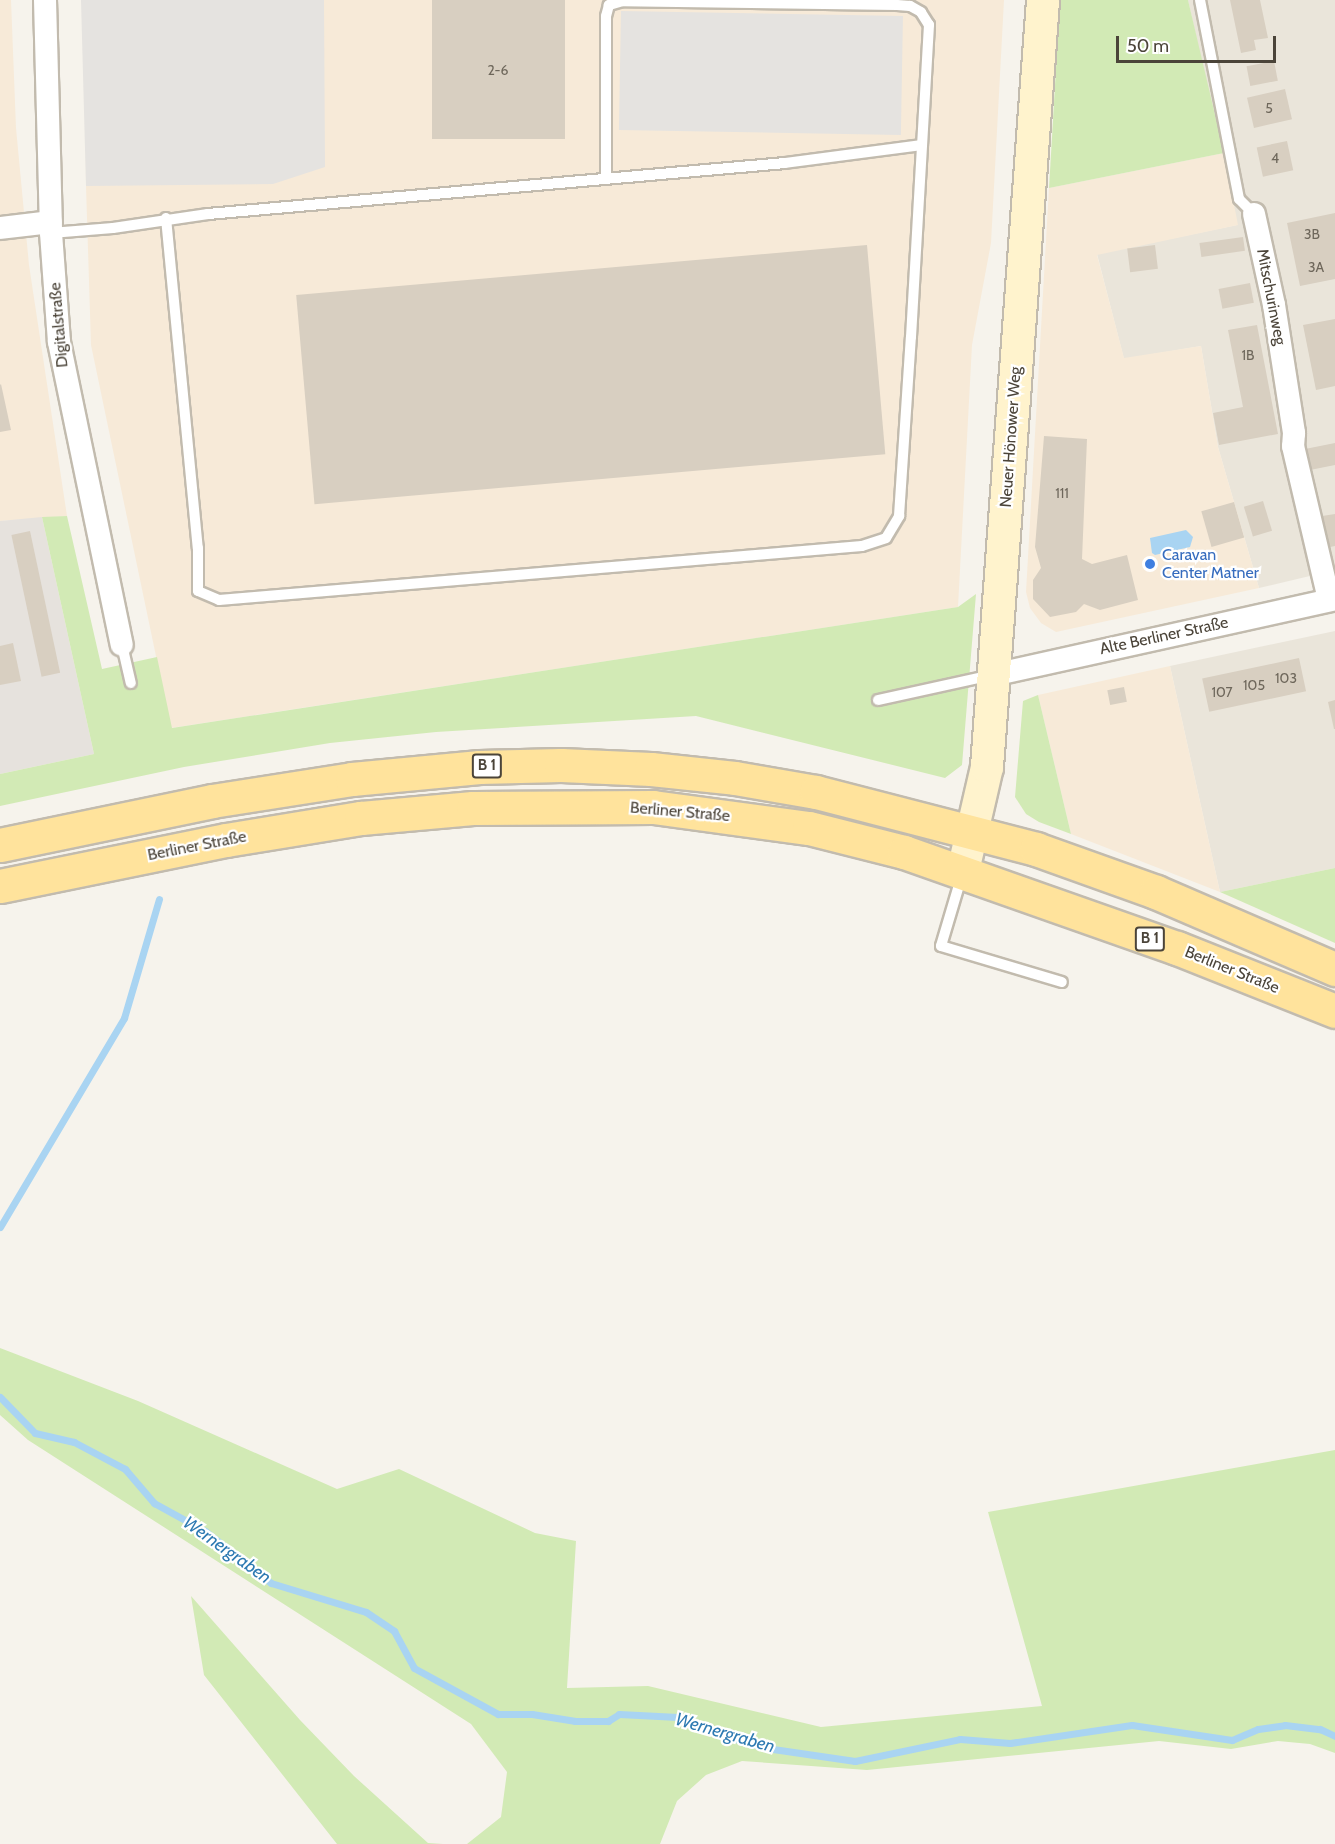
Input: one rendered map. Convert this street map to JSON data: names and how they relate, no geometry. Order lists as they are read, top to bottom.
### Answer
{
  "streets": {
    "main road": ["Neuer Hönower Weg", "B 1", "Berliner Straße"],
    "street": ["Mitschurinweg", "Digitalstraße", "Alte Berliner Straße"]
  },
  "crossings": [
    ["Mitschurinweg", "Alte Berliner Straße"],
    ["Neuer Hönower Weg", "Alte Berliner Straße"],
    ["Neuer Hönower Weg", "B 1"],
    ["Neuer Hönower Weg", "Berliner Straße"]
  ],
  "water": ["Wernergraben"],
  "places": ["Caravan Center Matner"],
  "house_numbers": [
    "2-6",
    "5",
    "4",
    "3B",
    "3A",
    "1B",
    "111",
    "103",
    "105",
    "107"
  ],
  "scale_bar": "50 m"
}
